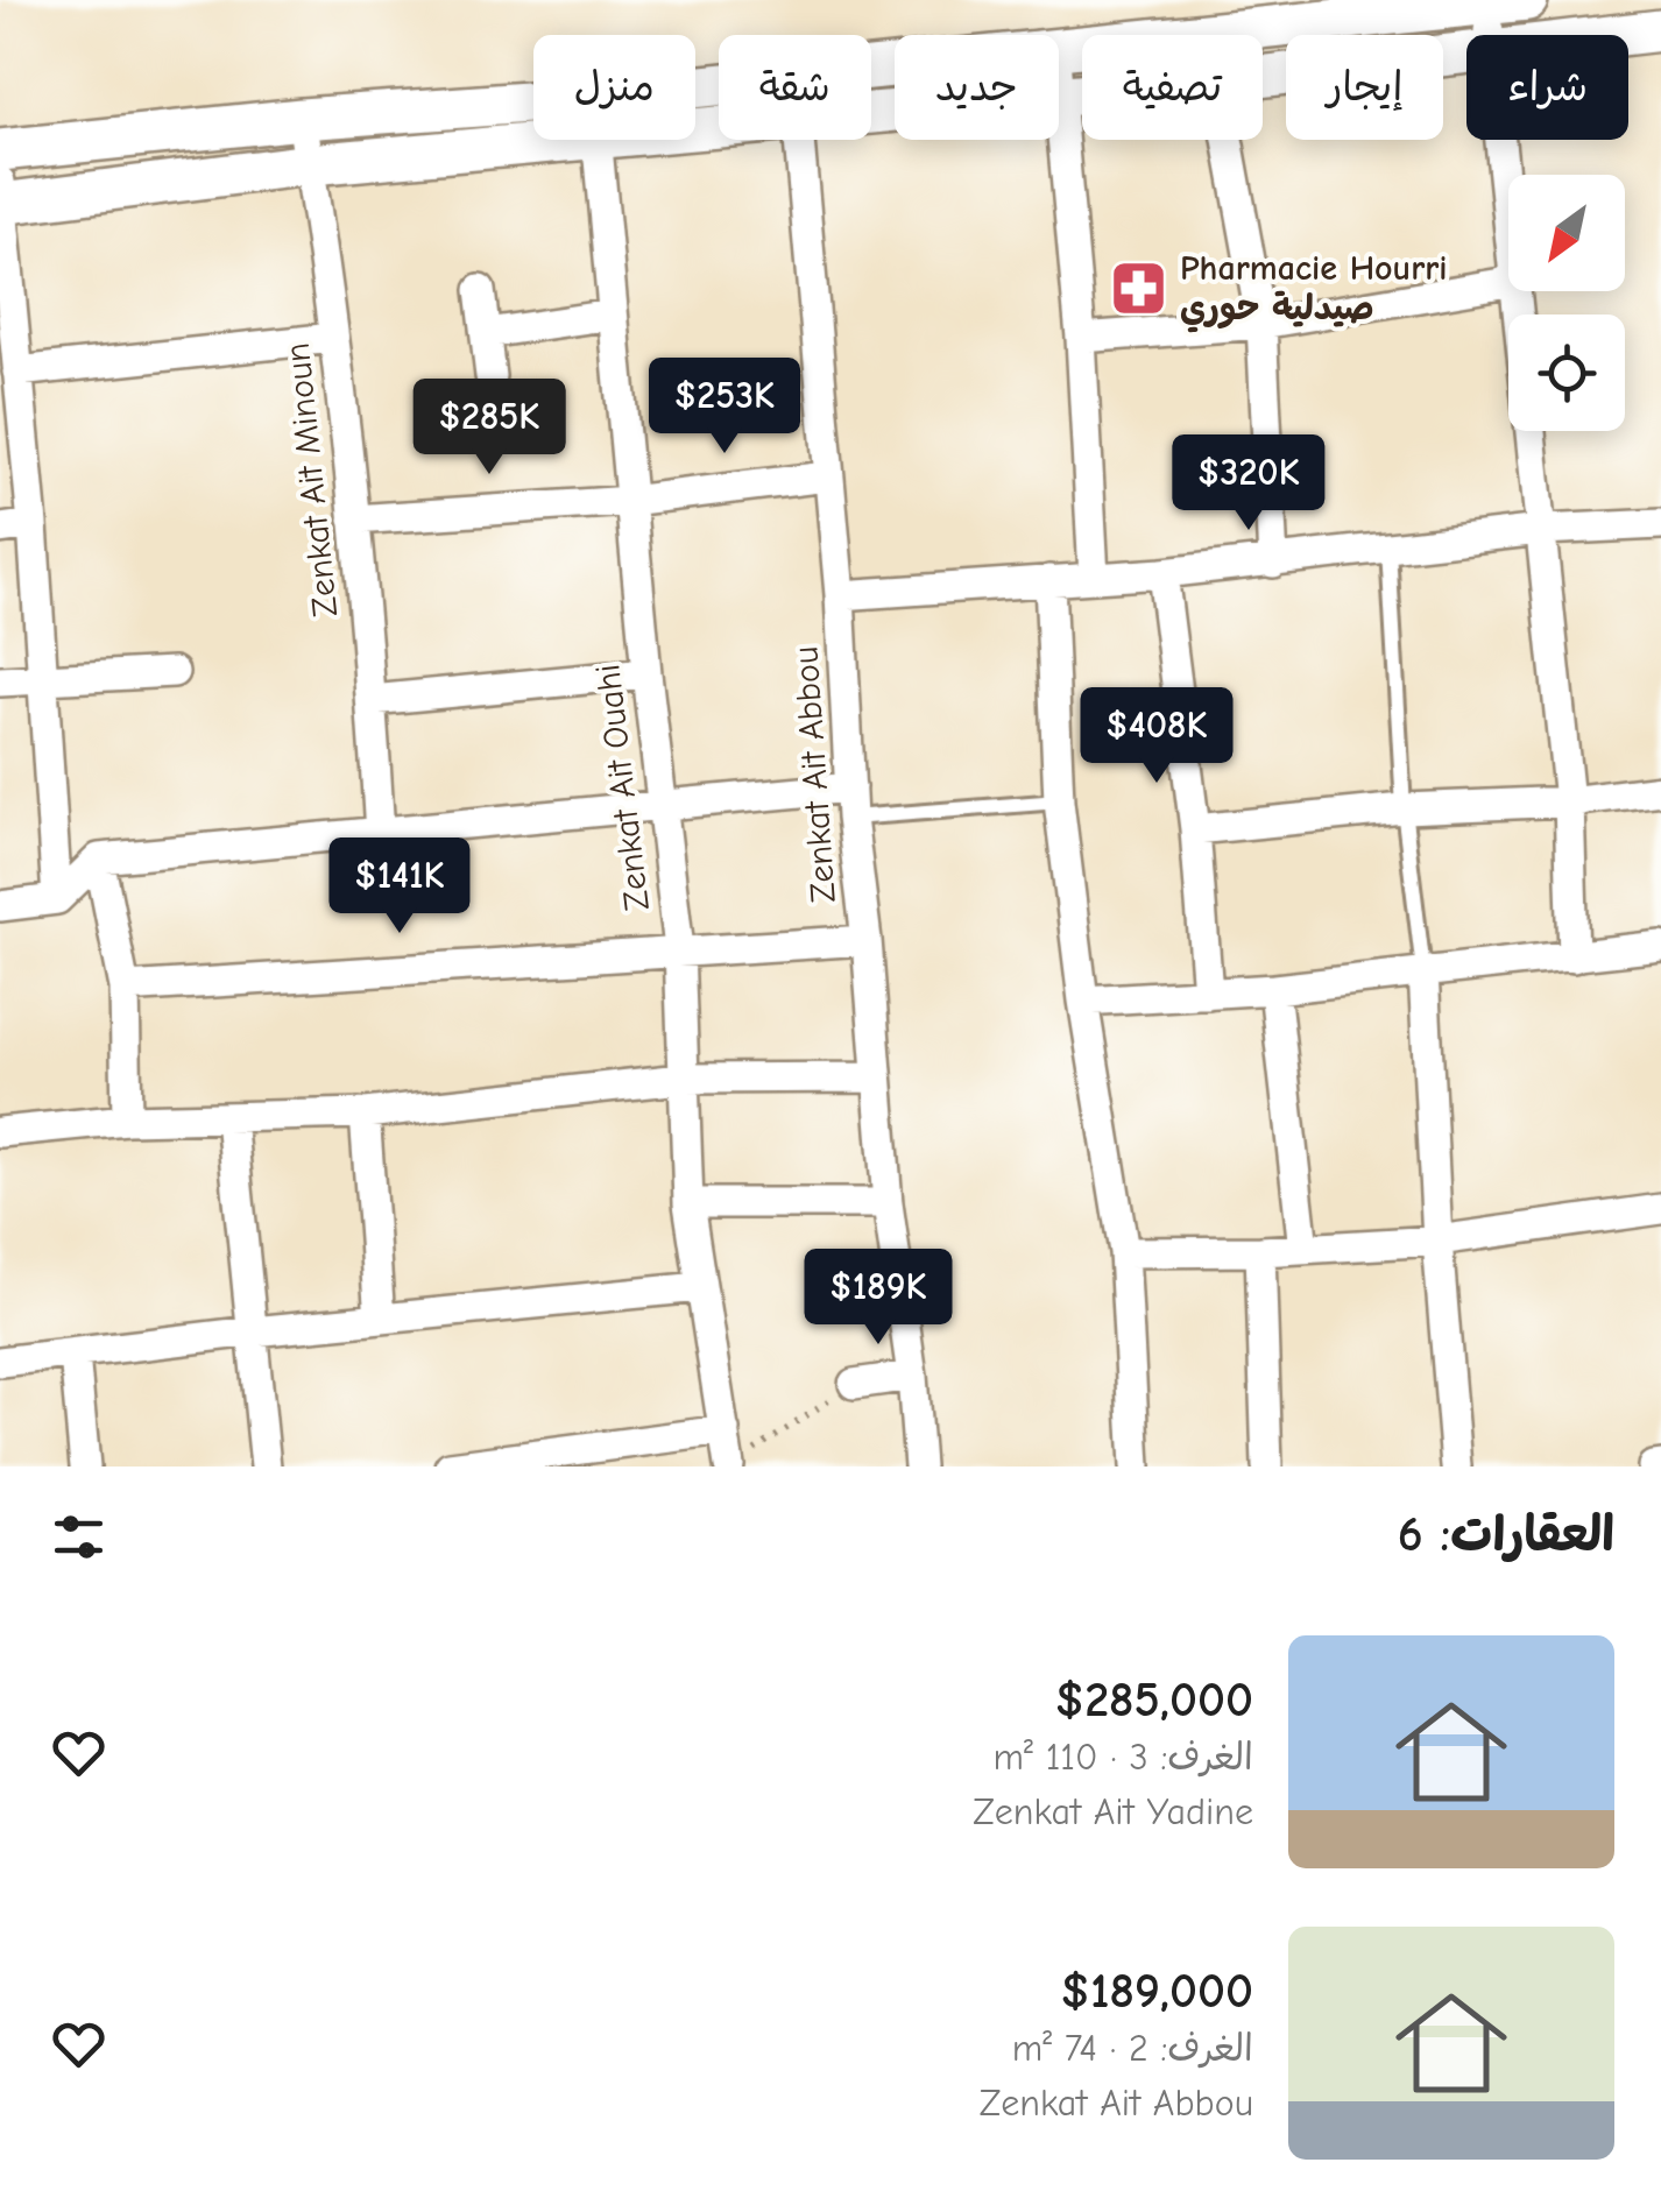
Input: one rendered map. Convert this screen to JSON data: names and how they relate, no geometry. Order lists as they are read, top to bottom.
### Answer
{
  "streets": {
    "street": ["Zenkat Ait Minoun", "Zenkat Ait Abbou", "Zenkat Ait Ouahi"]
  },
  "places": {
    "pharmacy": ["Pharmacie Hourri صيدلية حوري"]
  },
  "north": "bottom left",
  "page": {
    "chip": [
      "شراء",
      "إيجار",
      "تصفية",
      "جديد",
      "شقة",
      "منزل"
    ],
    "price": [
      "$253K",
      "$285K",
      "$320K",
      "$408K",
      "$141K",
      "$189K"
    ],
    "heading": "العقارات: 6",
    "list": [
      {
        "name": "$285,000",
        "note": "الغرف: 3 · 110 m² · Zenkat Ait Yadine"
      },
      {
        "name": "$189,000",
        "note": "الغرف: 2 · 74 m² · Zenkat Ait Abbou"
      }
    ]
  }
}
